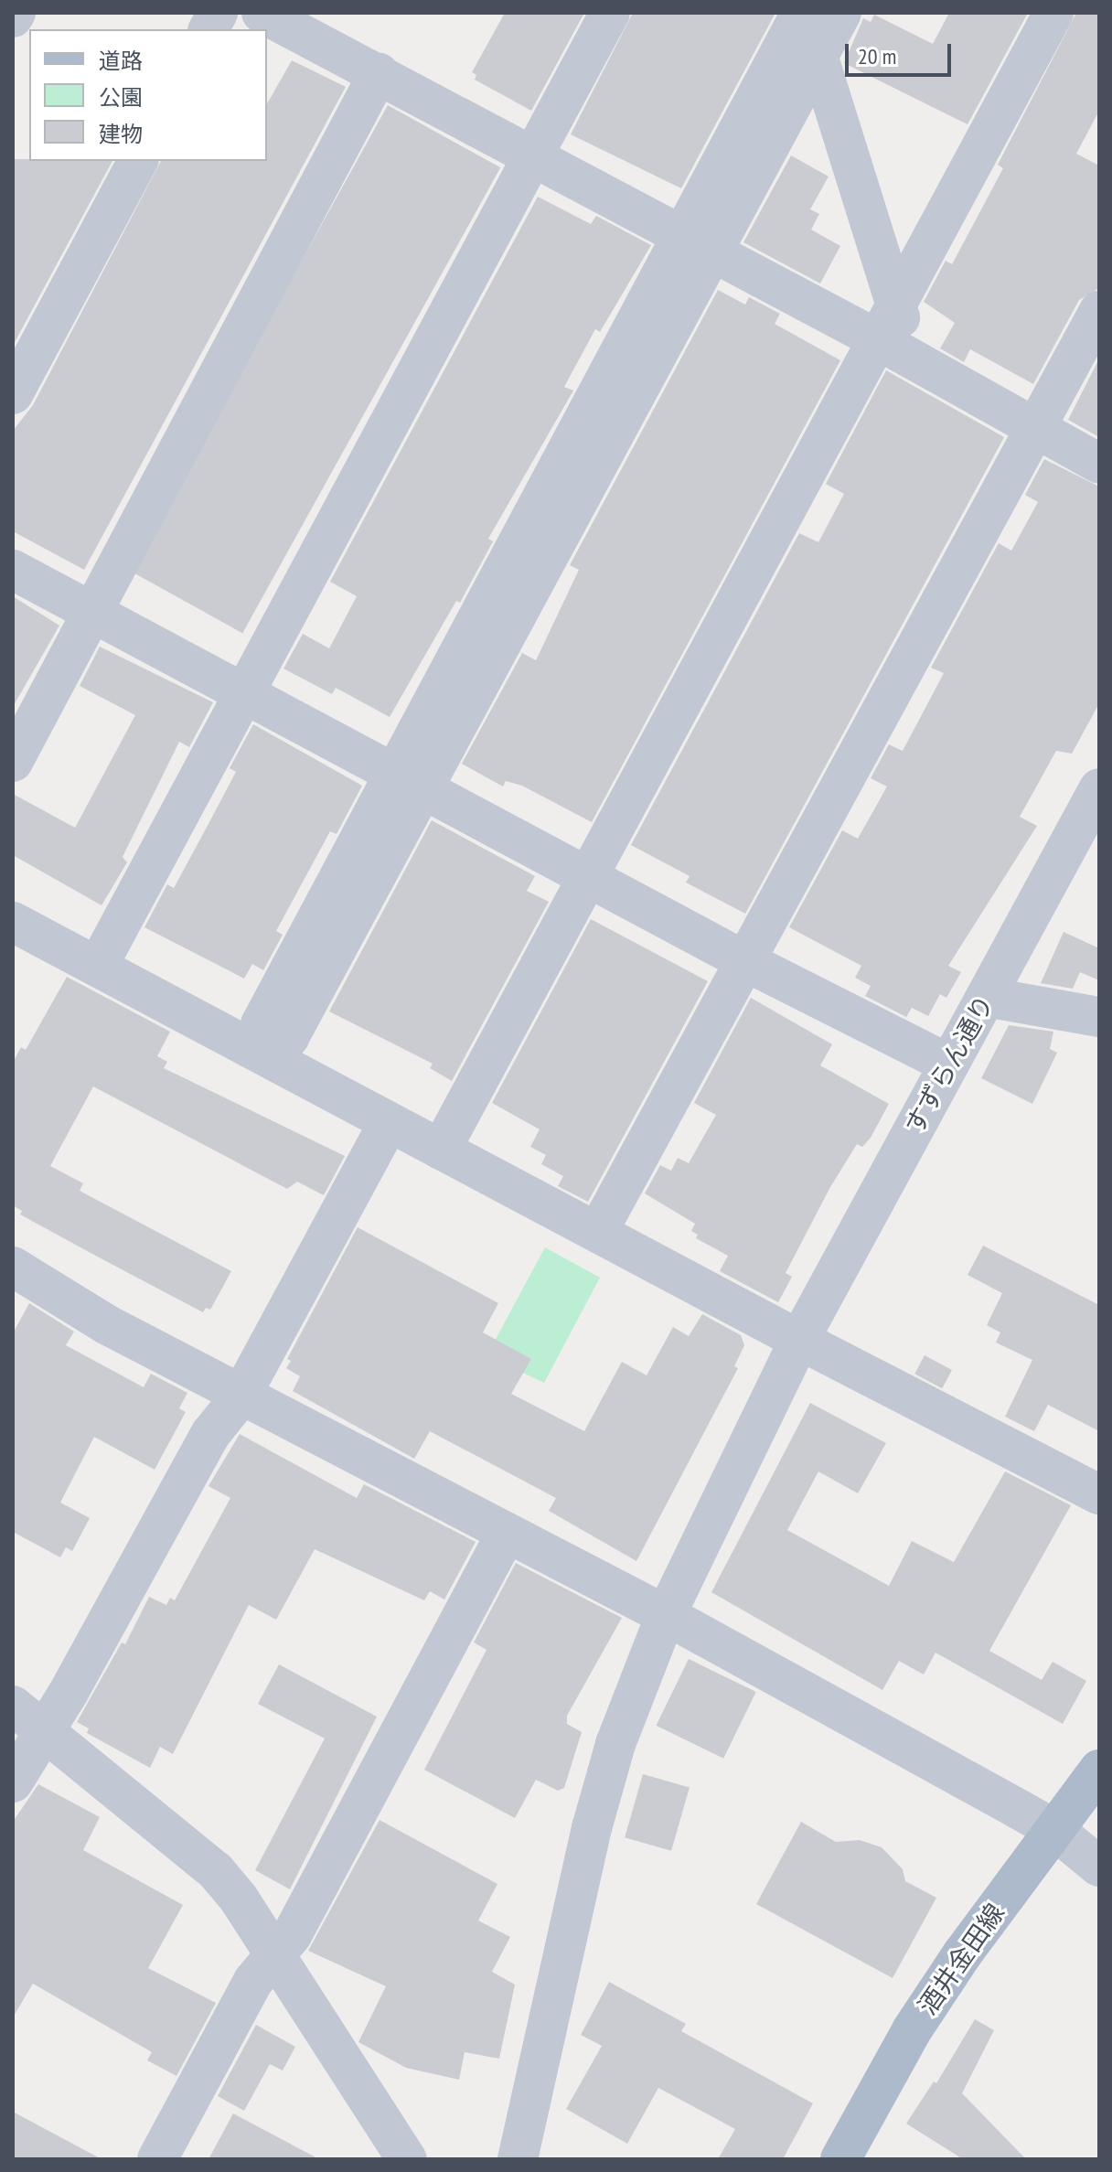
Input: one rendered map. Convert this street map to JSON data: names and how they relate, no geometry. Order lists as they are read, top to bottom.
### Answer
{
  "streets": {
    "main road": ["酒井金田線"],
    "street": ["すずらん通り"]
  },
  "legend": ["道路", "公園", "建物"],
  "scale_bar": "20 m"
}
